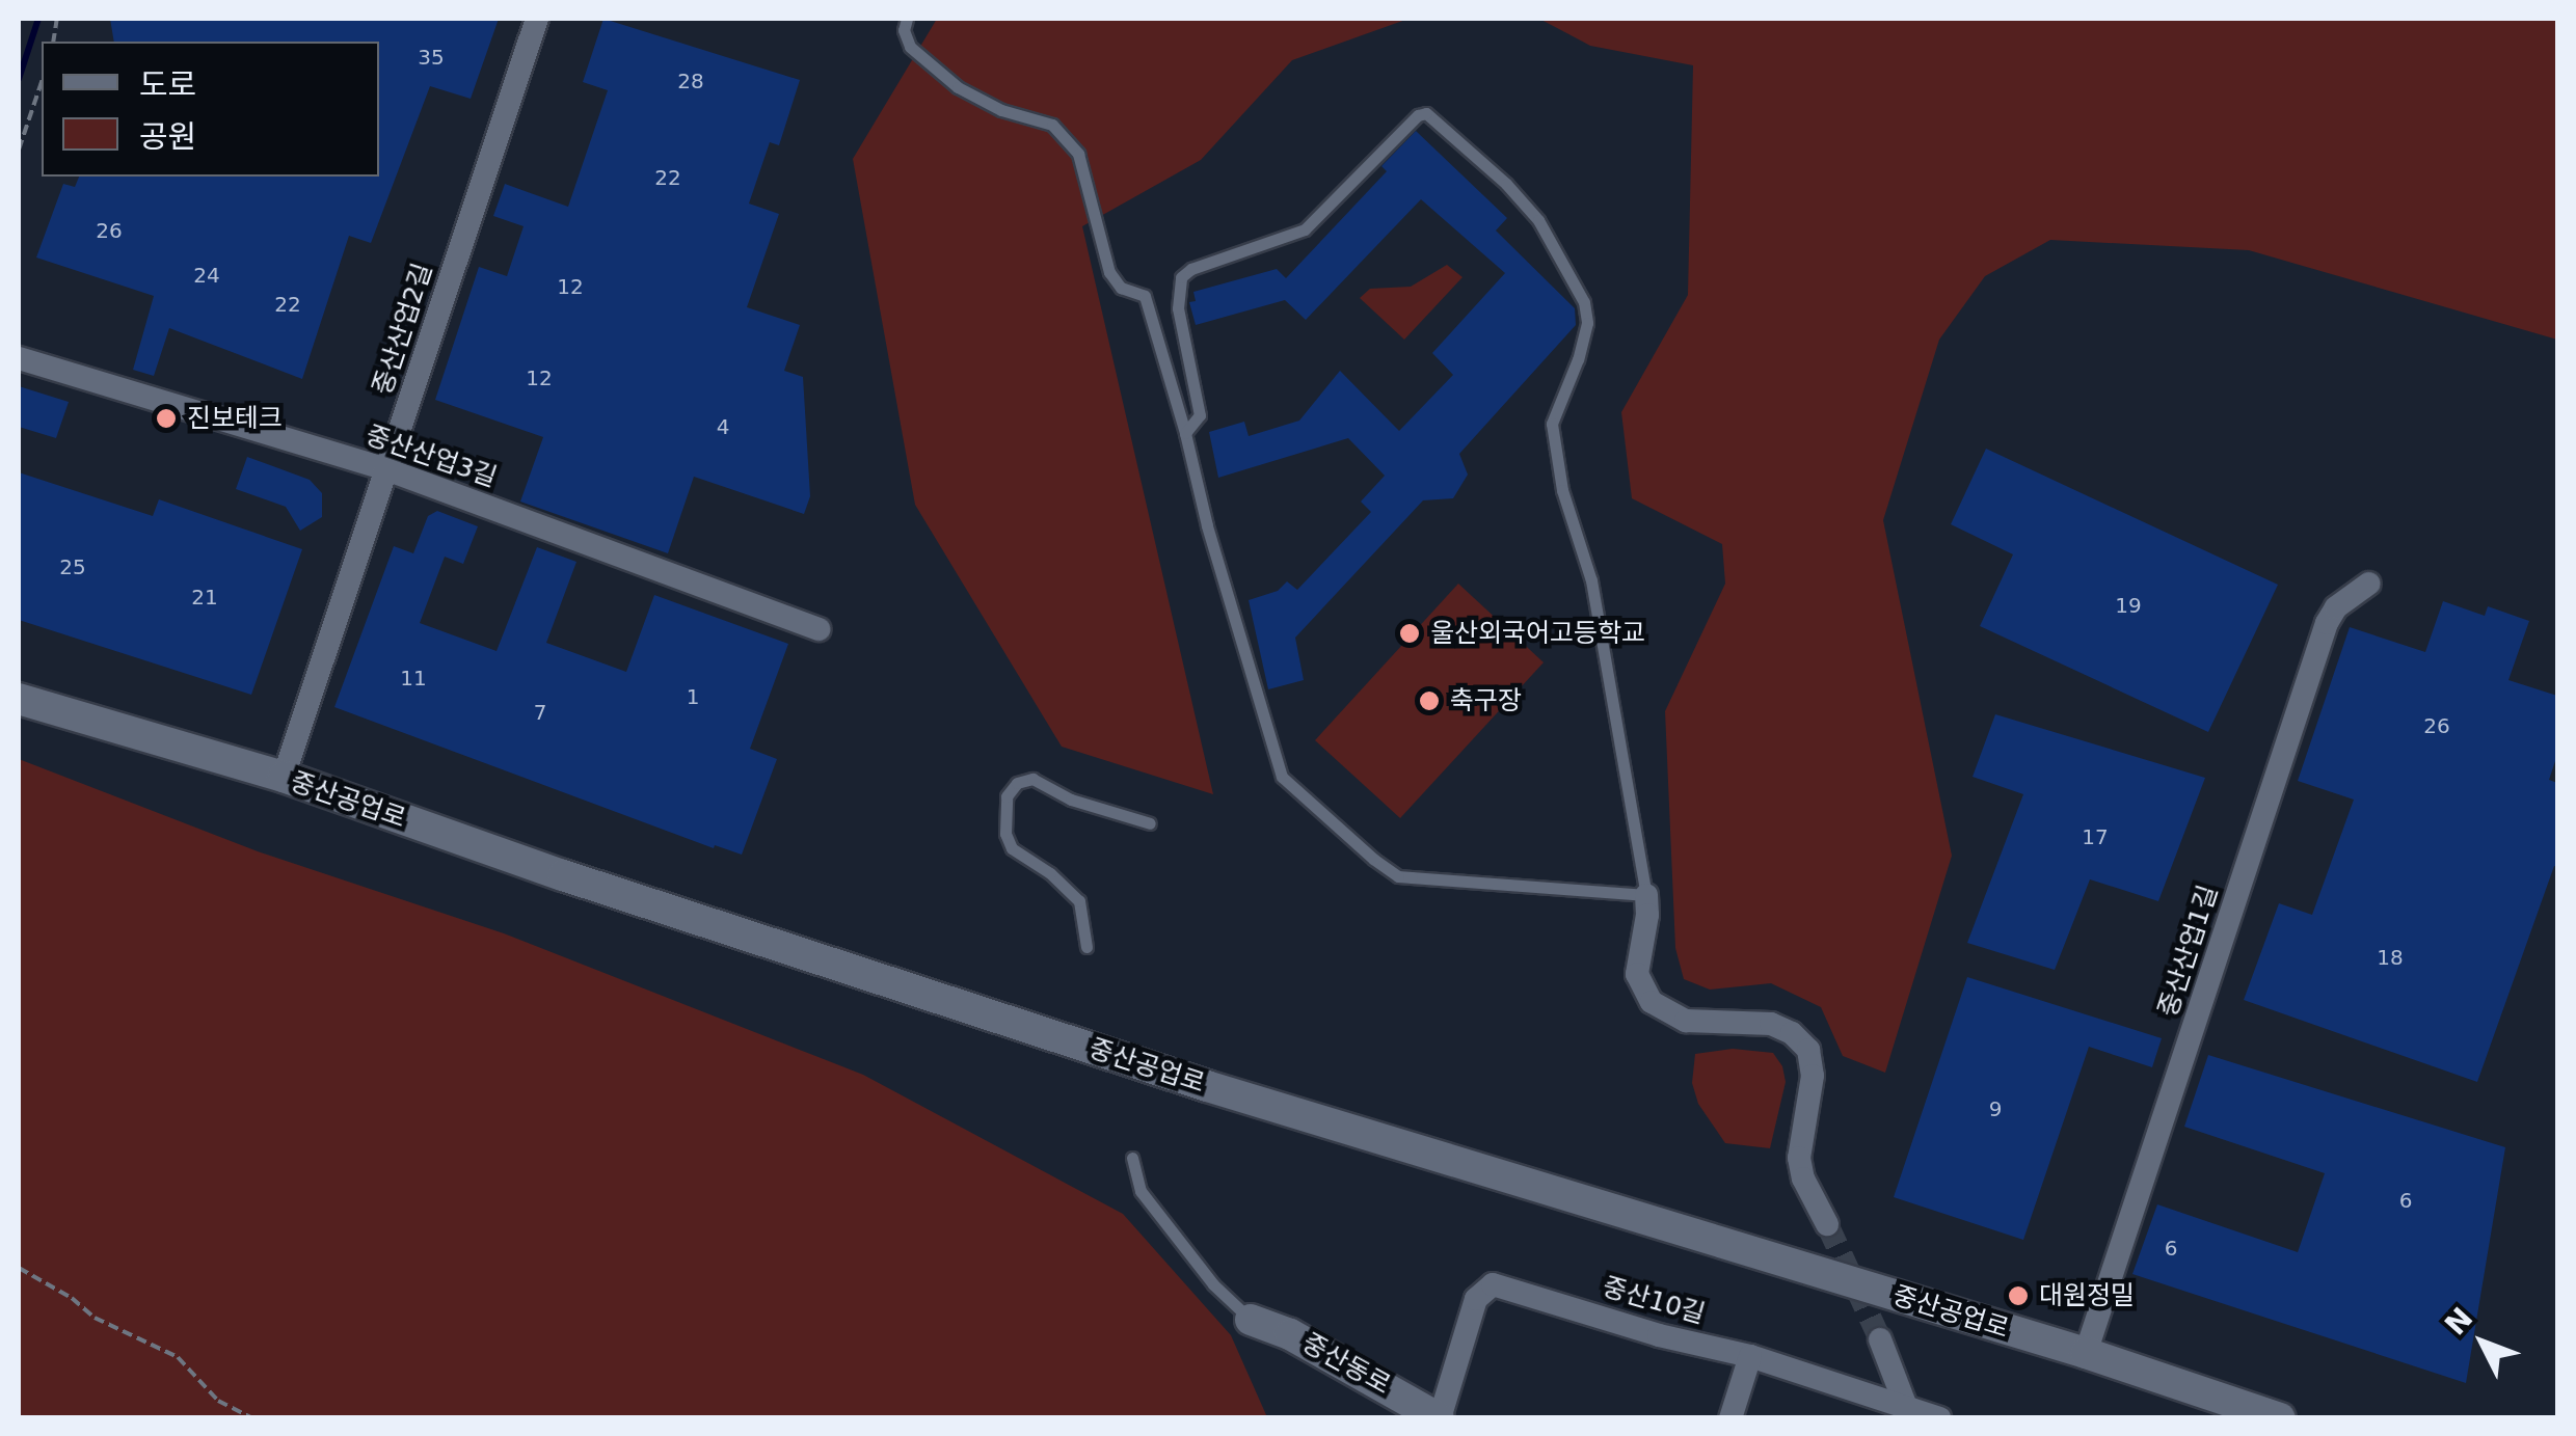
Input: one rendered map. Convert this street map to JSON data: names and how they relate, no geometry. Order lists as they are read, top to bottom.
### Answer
{
  "streets": {
    "street": [
      "중산산업2길",
      "중산산업3길",
      "중산공업로",
      "중산산업1길",
      "중산10길",
      "중산동로"
    ]
  },
  "crossings": [
    ["중산산업2길", "중산산업3길"],
    ["중산산업2길", "중산공업로"],
    ["중산공업로", "중산산업1길"],
    ["중산10길", "중산동로"]
  ],
  "places": [
    "진보테크",
    "울산외국어고등학교",
    "축구장",
    "대원정밀"
  ],
  "house_numbers": [
    "35",
    "28",
    "22",
    "26",
    "24",
    "12",
    "22",
    "12",
    "4",
    "25",
    "21",
    "19",
    "11",
    "1",
    "7",
    "26",
    "17",
    "18",
    "9",
    "6",
    "6"
  ],
  "legend": ["도로", "공원"],
  "north": "top left"
}
